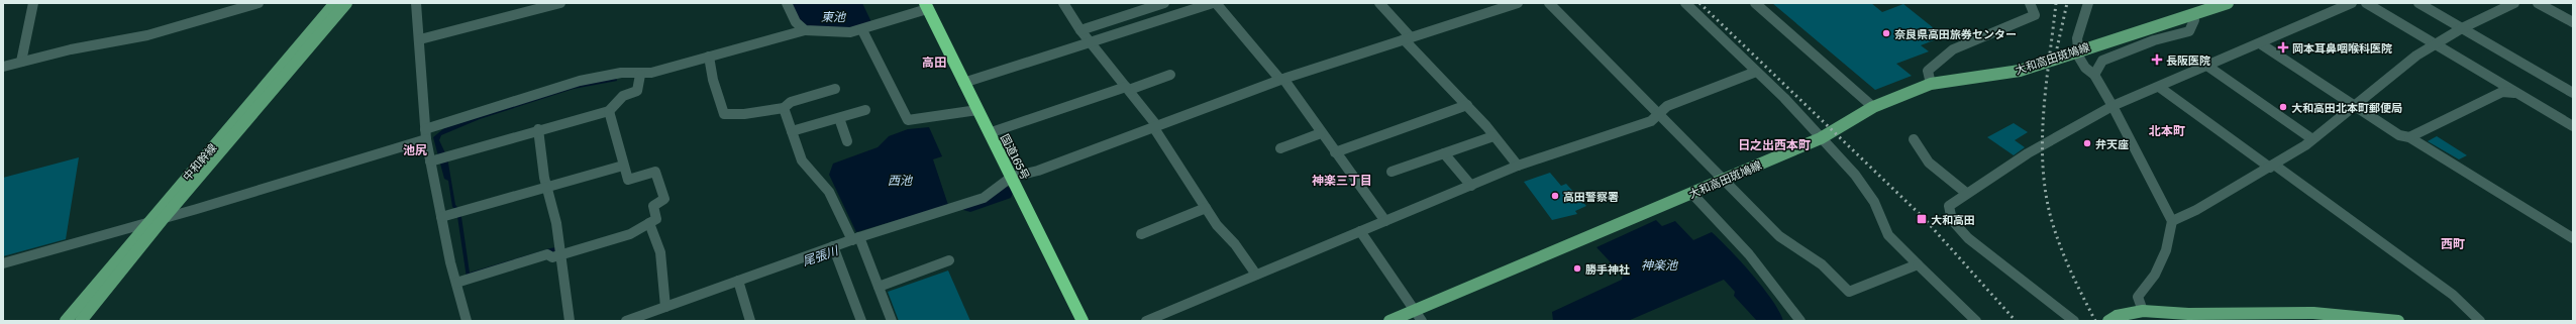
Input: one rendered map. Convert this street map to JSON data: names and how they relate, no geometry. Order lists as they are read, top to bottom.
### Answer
{
  "streets": {
    "highway": ["国道165号"],
    "main road": ["大和高田斑鳩線", "中和幹線"]
  },
  "districts": [
    "高田",
    "北本町",
    "日之出西本町",
    "池尻",
    "神楽三丁目",
    "西町"
  ],
  "water": [
    "東池",
    "西池",
    "尾張川",
    "神楽池"
  ],
  "places": {
    "other": [
      "奈良県高田旅券センター",
      "大和高田北本町郵便局",
      "弁天座",
      "高田警察署",
      "勝手神社"
    ],
    "health": ["岡本耳鼻咽喉科医院", "長阪医院"],
    "transit": ["大和高田"]
  }
}
